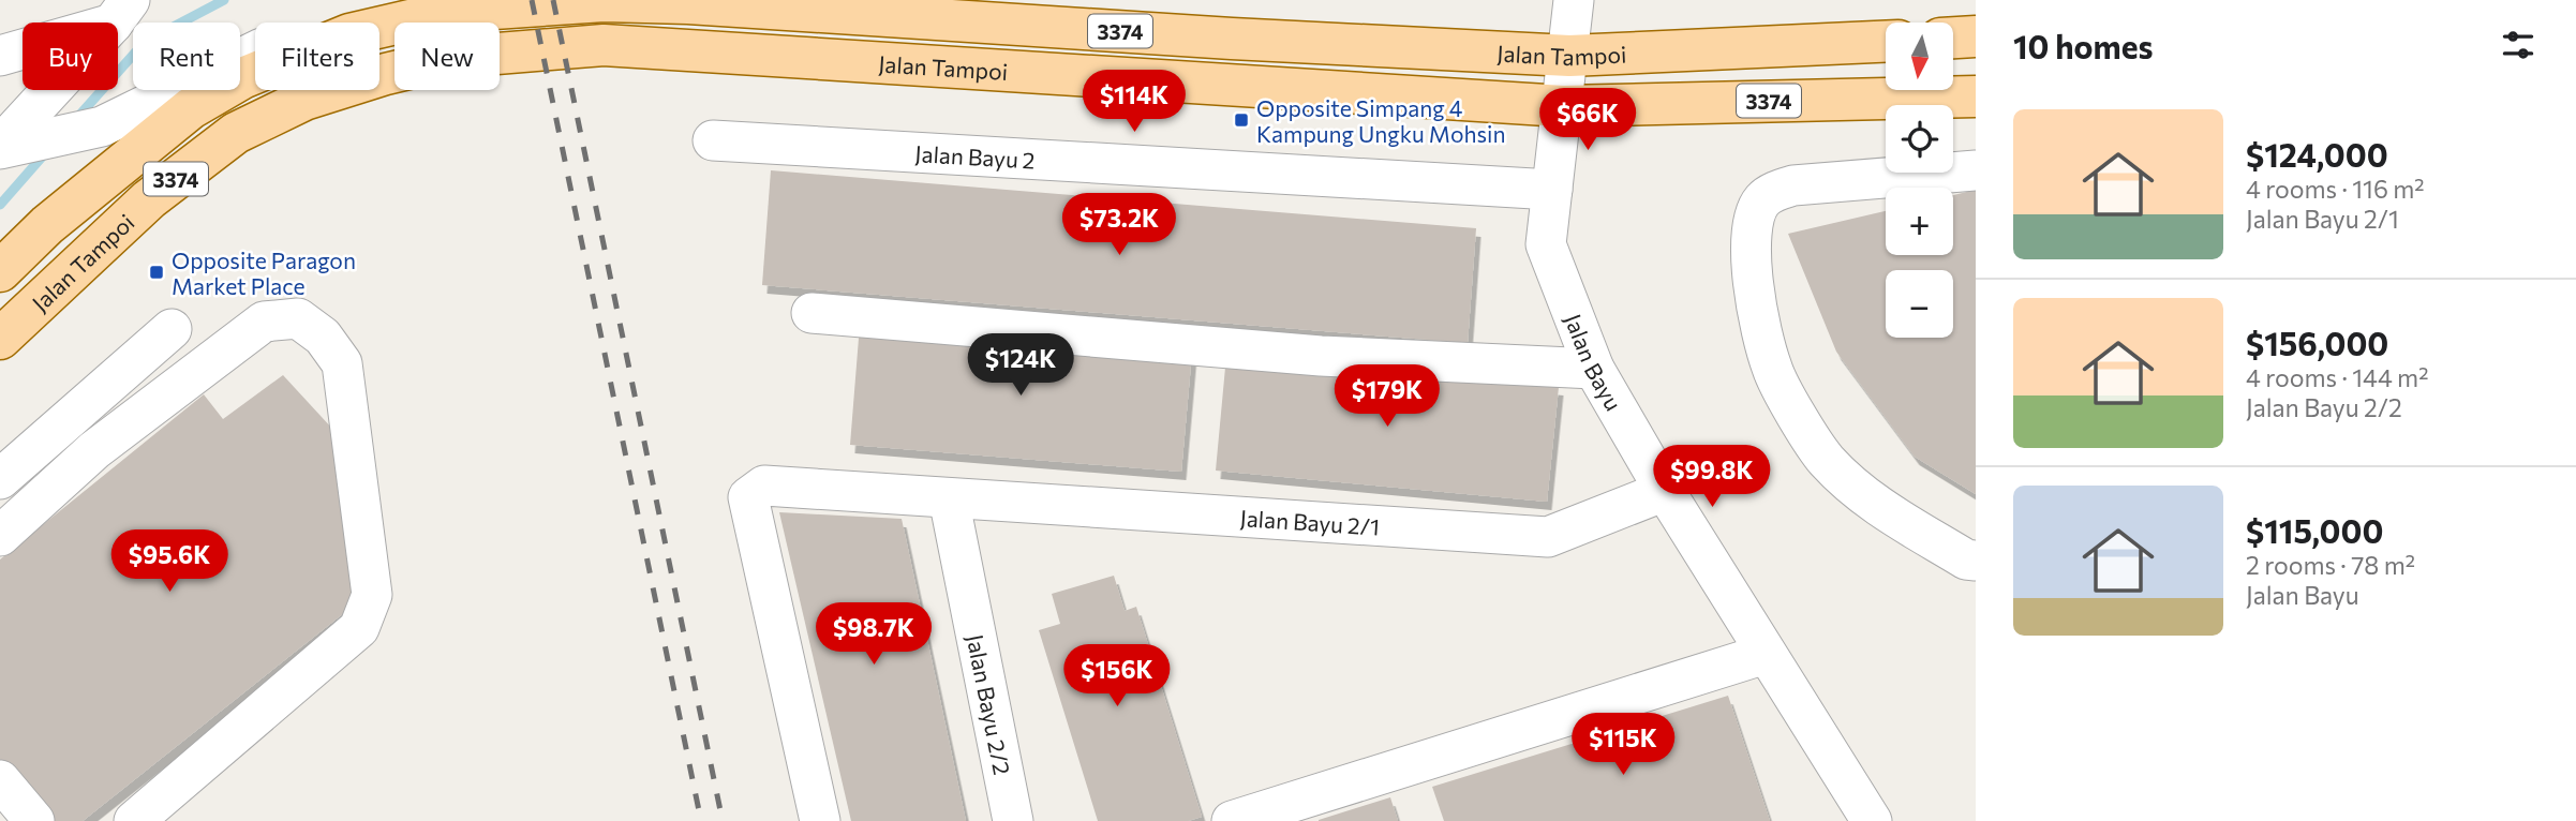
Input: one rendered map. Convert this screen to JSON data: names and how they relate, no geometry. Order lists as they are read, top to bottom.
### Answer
{
  "streets": {
    "main road": ["3374", "Jalan Tampoi"],
    "street": [
      "Jalan Bayu 2",
      "Jalan Bayu",
      "Jalan Bayu 2/1",
      "Jalan Bayu 2/2"
    ]
  },
  "crossings": [
    ["Jalan Tampoi", "Jalan Bayu"],
    ["Jalan Bayu 2", "Jalan Bayu"],
    ["Jalan Bayu", "Jalan Bayu 2/1"],
    ["Jalan Bayu 2/1", "Jalan Bayu 2/2"]
  ],
  "places": {
    "transit": ["Opposite Simpang 4 Kampung Ungku Mohsin", "Opposite Paragon Market Place"]
  },
  "north": "bottom",
  "page": {
    "heading": "10 homes",
    "map_buttons": ["+", "−"],
    "chip": [
      "Buy",
      "Rent",
      "Filters",
      "New"
    ],
    "price": [
      "$114K",
      "$66K",
      "$73.2K",
      "$124K",
      "$179K",
      "$99.8K",
      "$95.6K",
      "$98.7K",
      "$156K",
      "$115K"
    ],
    "list": [
      {
        "name": "$124,000",
        "note": "4 rooms · 116 m² · Jalan Bayu 2/1"
      },
      {
        "name": "$156,000",
        "note": "4 rooms · 144 m² · Jalan Bayu 2/2"
      },
      {
        "name": "$115,000",
        "note": "2 rooms · 78 m² · Jalan Bayu"
      }
    ]
  }
}
